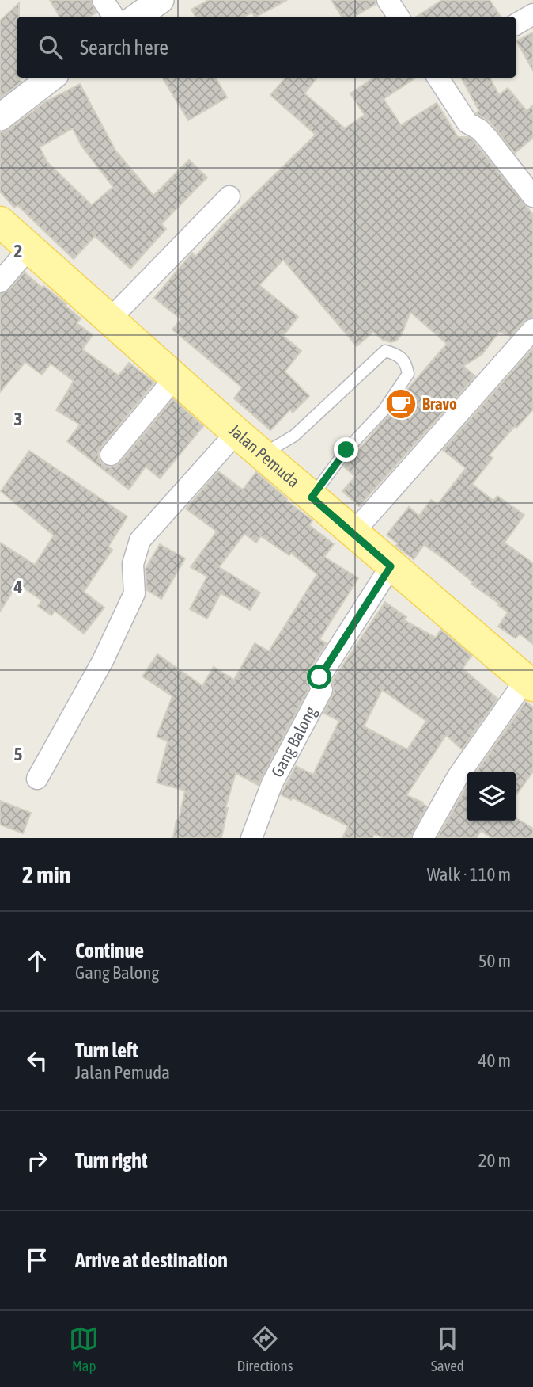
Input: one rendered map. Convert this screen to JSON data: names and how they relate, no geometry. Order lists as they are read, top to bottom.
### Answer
{
  "streets": {
    "main road": ["Jalan Pemuda"],
    "street": ["Gang Balong"]
  },
  "crossings": [
    ["Jalan Pemuda", "Gang Balong"]
  ],
  "places": {
    "cafe": ["Bravo"]
  },
  "page": {
    "search": "Search here",
    "heading": ["2 min", "Walk · 110 m"],
    "list": [
      ["Continue", "Gang Balong", "50 m"],
      ["Turn left", "Jalan Pemuda", "40 m"],
      ["Turn right", "20 m"],
      "Arrive at destination"
    ],
    "nav": ["Map", "Directions", "Saved"]
  },
  "grid": {
    "rows": [
      "2",
      "3",
      "4",
      "5"
    ]
  }
}
